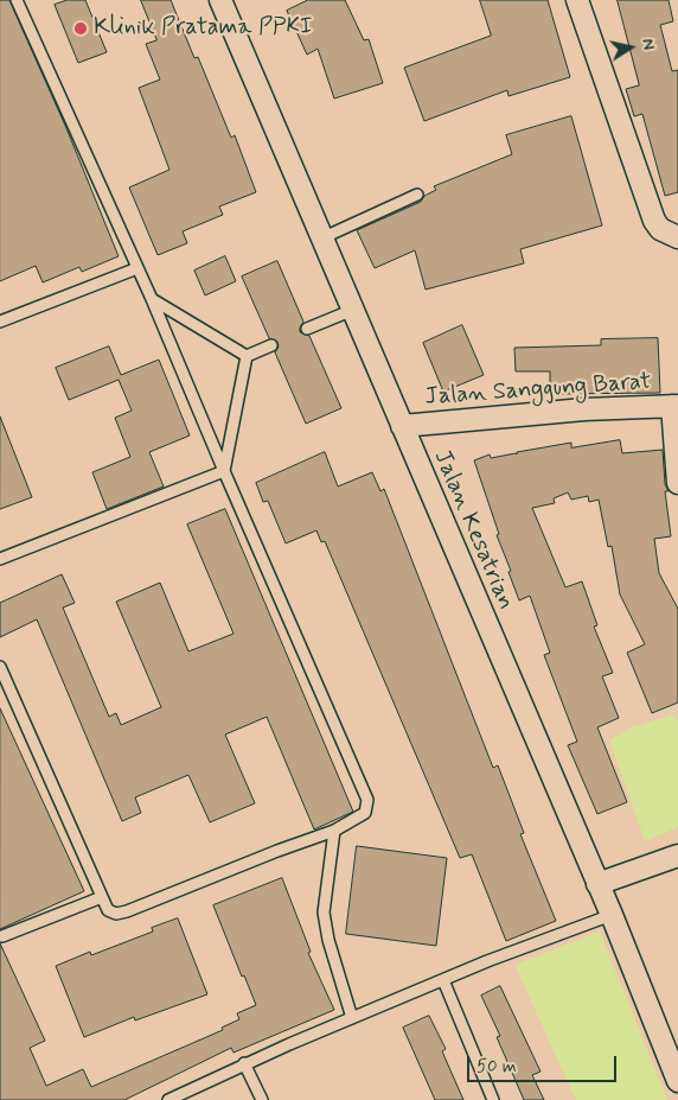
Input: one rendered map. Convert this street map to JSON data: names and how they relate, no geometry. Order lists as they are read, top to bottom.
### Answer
{
  "streets": {
    "street": ["Jalan Sanggung Barat", "Jalan Kesatrian"]
  },
  "crossings": [
    ["Jalan Sanggung Barat", "Jalan Kesatrian"]
  ],
  "places": ["Klinik Pratama PPKI"],
  "scale_bar": "50 m",
  "north": "right"
}
